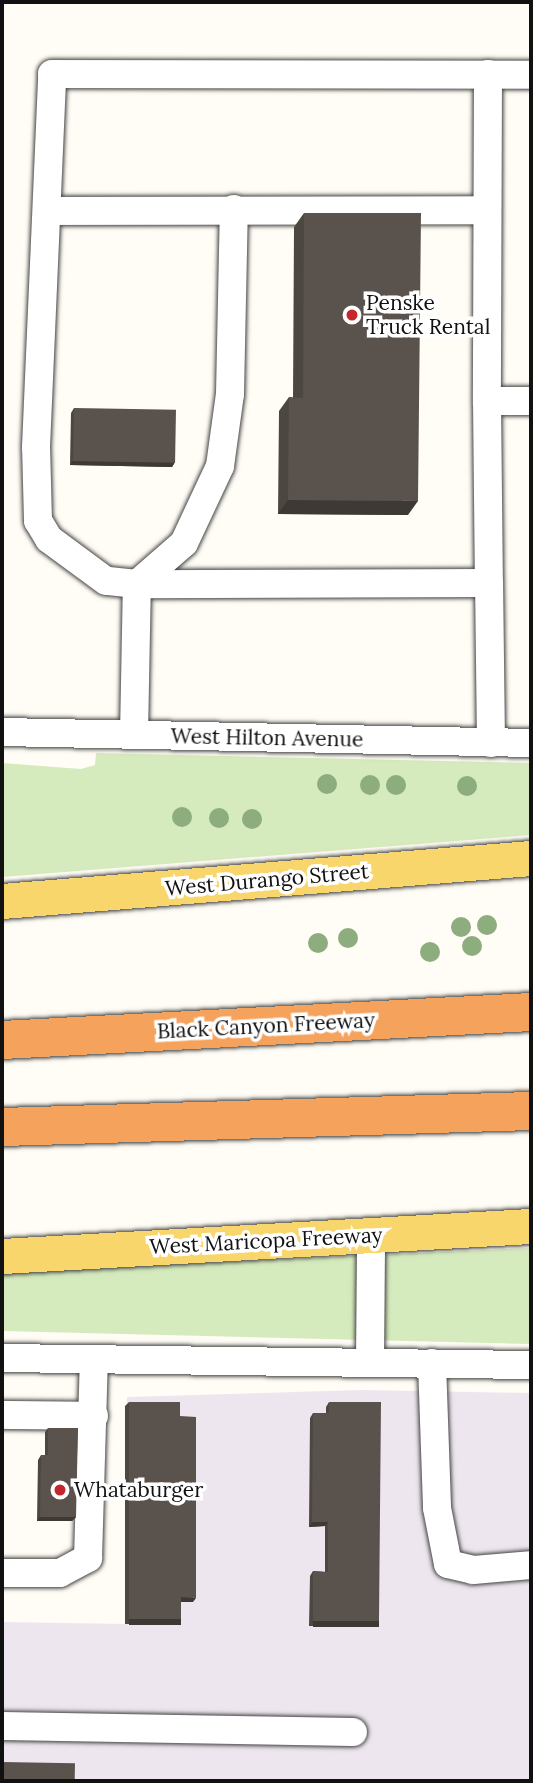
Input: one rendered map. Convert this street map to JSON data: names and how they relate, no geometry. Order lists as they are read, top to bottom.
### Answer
{
  "streets": {
    "highway": ["Black Canyon Freeway"],
    "main road": ["West Durango Street", "West Maricopa Freeway"],
    "street": ["West Hilton Avenue"]
  },
  "places": ["Penske Truck Rental", "Whataburger"]
}
